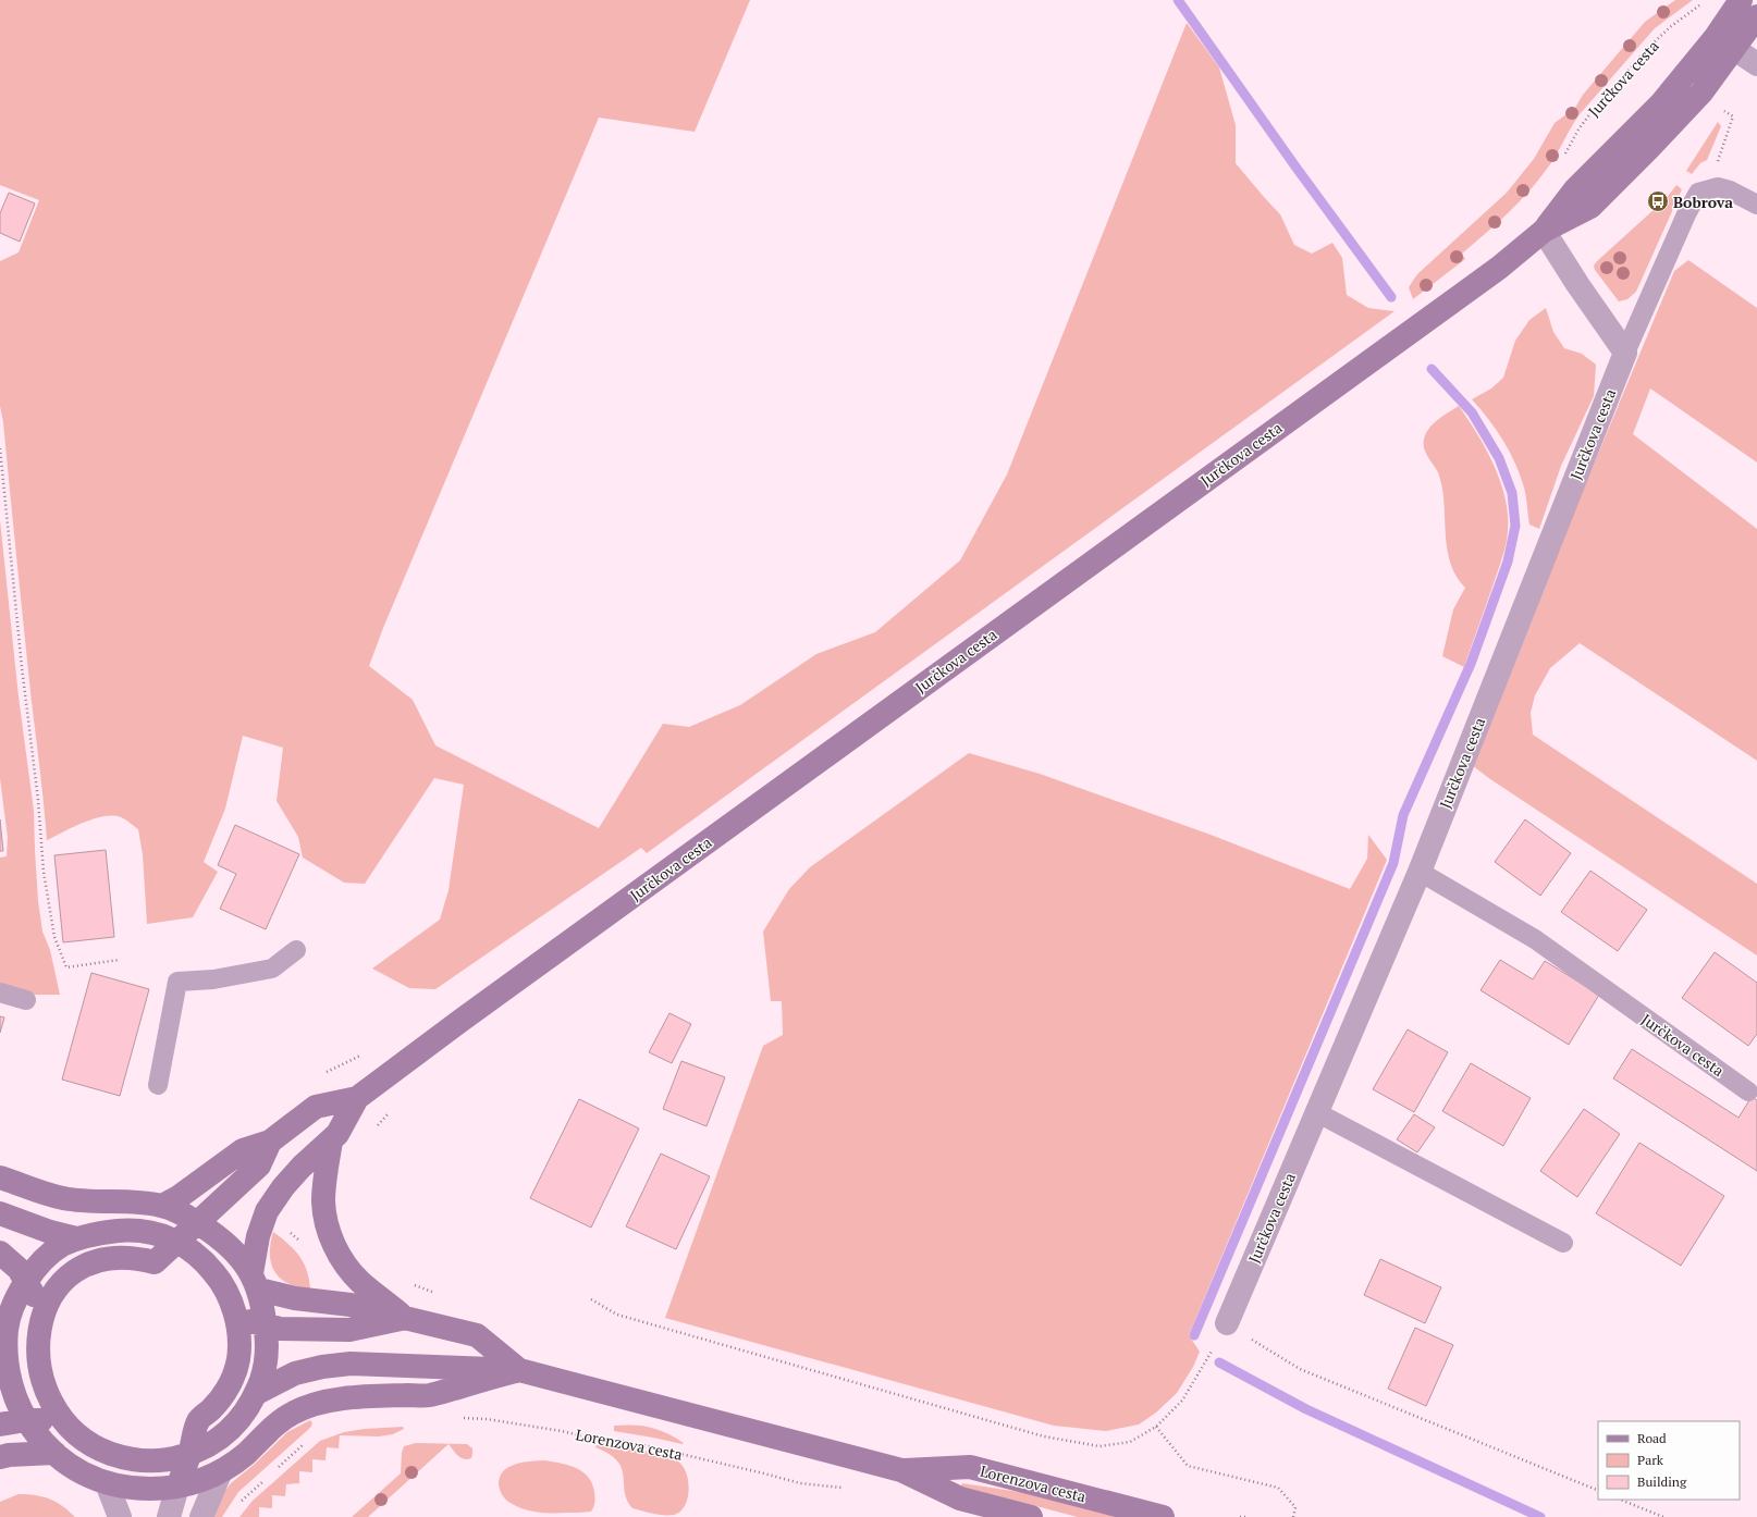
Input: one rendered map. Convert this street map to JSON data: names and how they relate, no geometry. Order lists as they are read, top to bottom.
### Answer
{
  "streets": {
    "street": ["Jurčkova cesta", "Lorenzova cesta"]
  },
  "crossings": [
    ["Jurčkova cesta", "Lorenzova cesta"]
  ],
  "places": {
    "bus stop": ["Bobrova"]
  },
  "legend": ["Road", "Park", "Building"]
}
